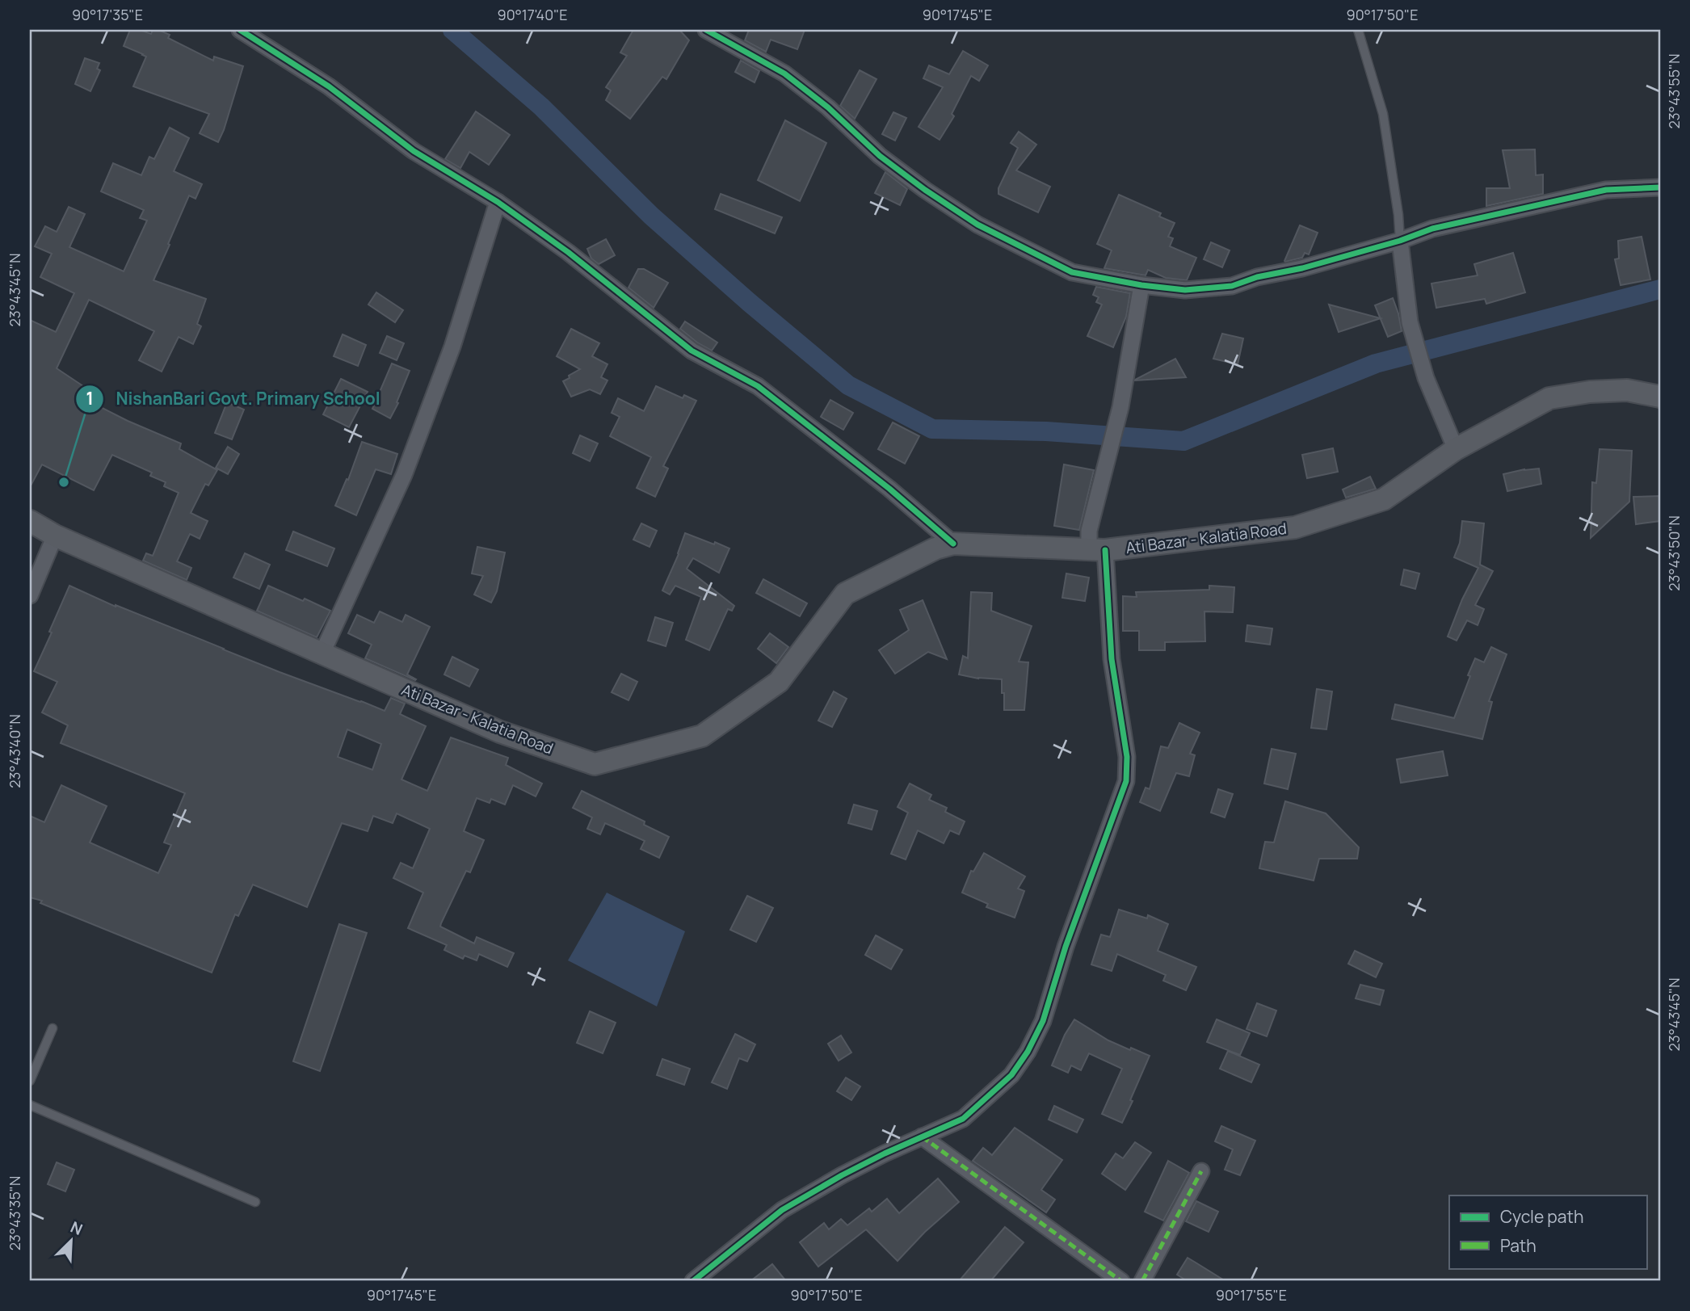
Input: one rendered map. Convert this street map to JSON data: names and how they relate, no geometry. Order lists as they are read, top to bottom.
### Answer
{
  "streets": {
    "main road": ["Ati Bazar - Kalatia Road"]
  },
  "places": ["NishanBari Govt. Primary School"],
  "legend": ["Cycle path", "Path"],
  "north": "top right",
  "coordinates": [
    "90°17'35\"E",
    "90°17'40\"E",
    "90°17'45\"E",
    "90°17'50\"E",
    "23°43'55\"N",
    "23°43'45\"N",
    "23°43'50\"N",
    "23°43'40\"N",
    "23°43'35\"N",
    "90°17'55\"E"
  ]
}
